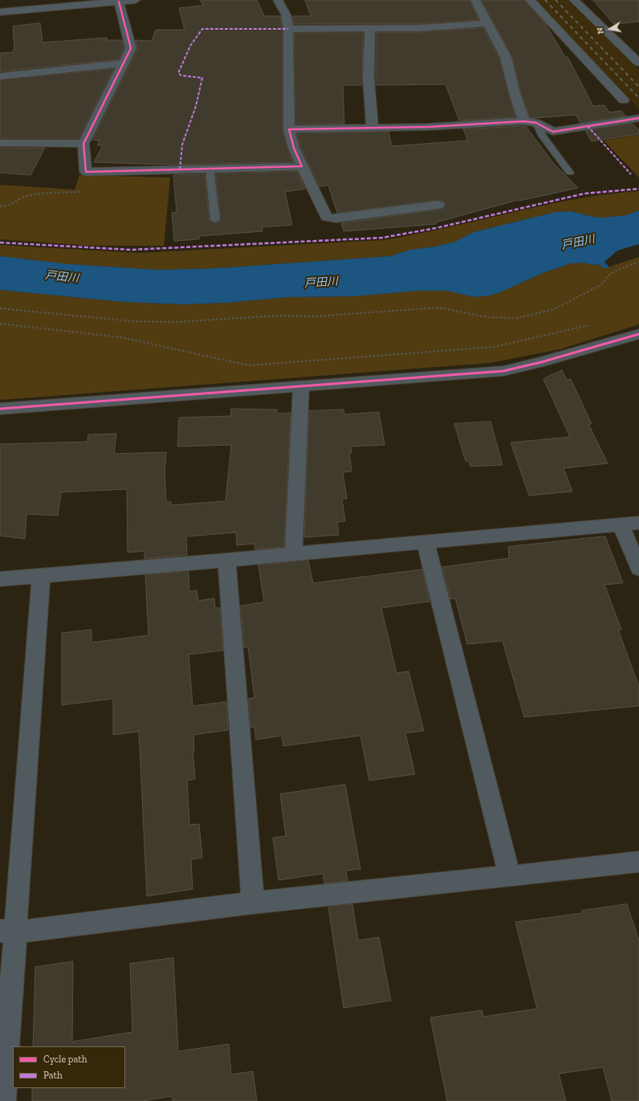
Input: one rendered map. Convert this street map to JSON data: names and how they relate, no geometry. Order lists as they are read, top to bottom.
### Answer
{
  "water": ["戸田川"],
  "legend": ["Cycle path", "Path"],
  "north": "left"
}
